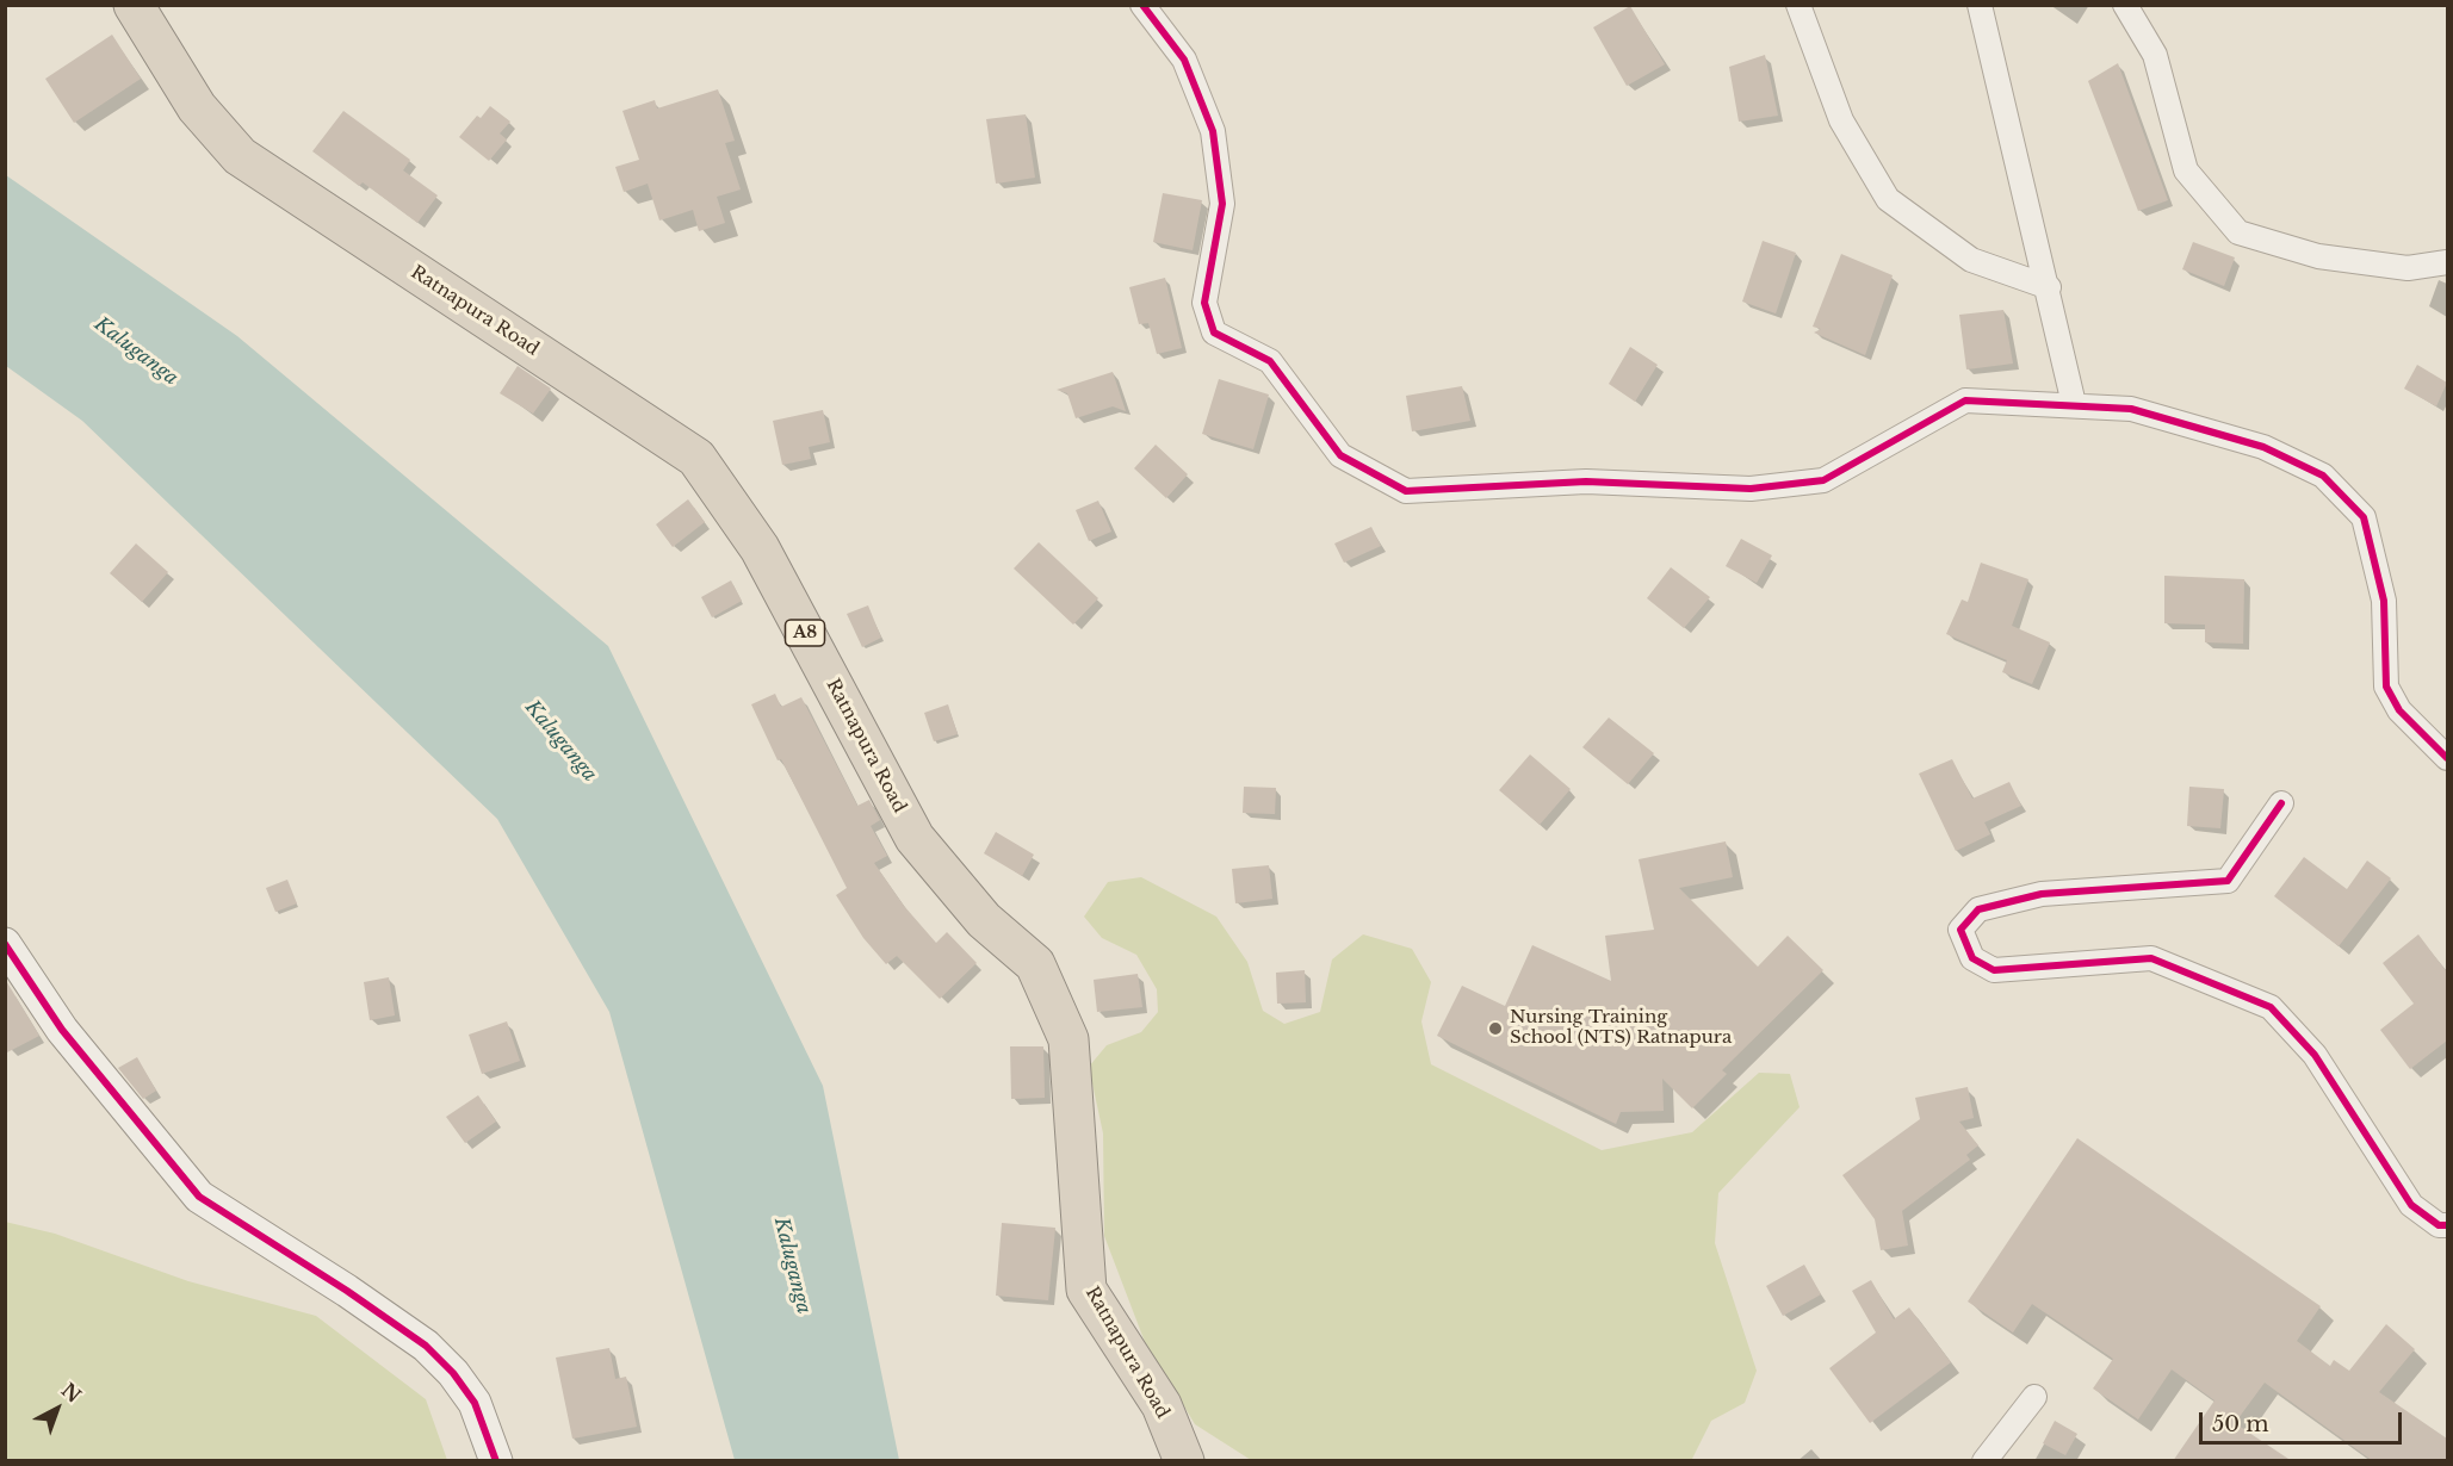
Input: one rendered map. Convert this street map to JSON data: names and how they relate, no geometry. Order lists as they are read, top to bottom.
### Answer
{
  "streets": {
    "highway": ["Ratnapura Road", "A8"]
  },
  "water": ["Kaluganga"],
  "places": ["Nursing Training School (NTS) Ratnapura"],
  "scale_bar": "50 m",
  "north": "top right"
}
